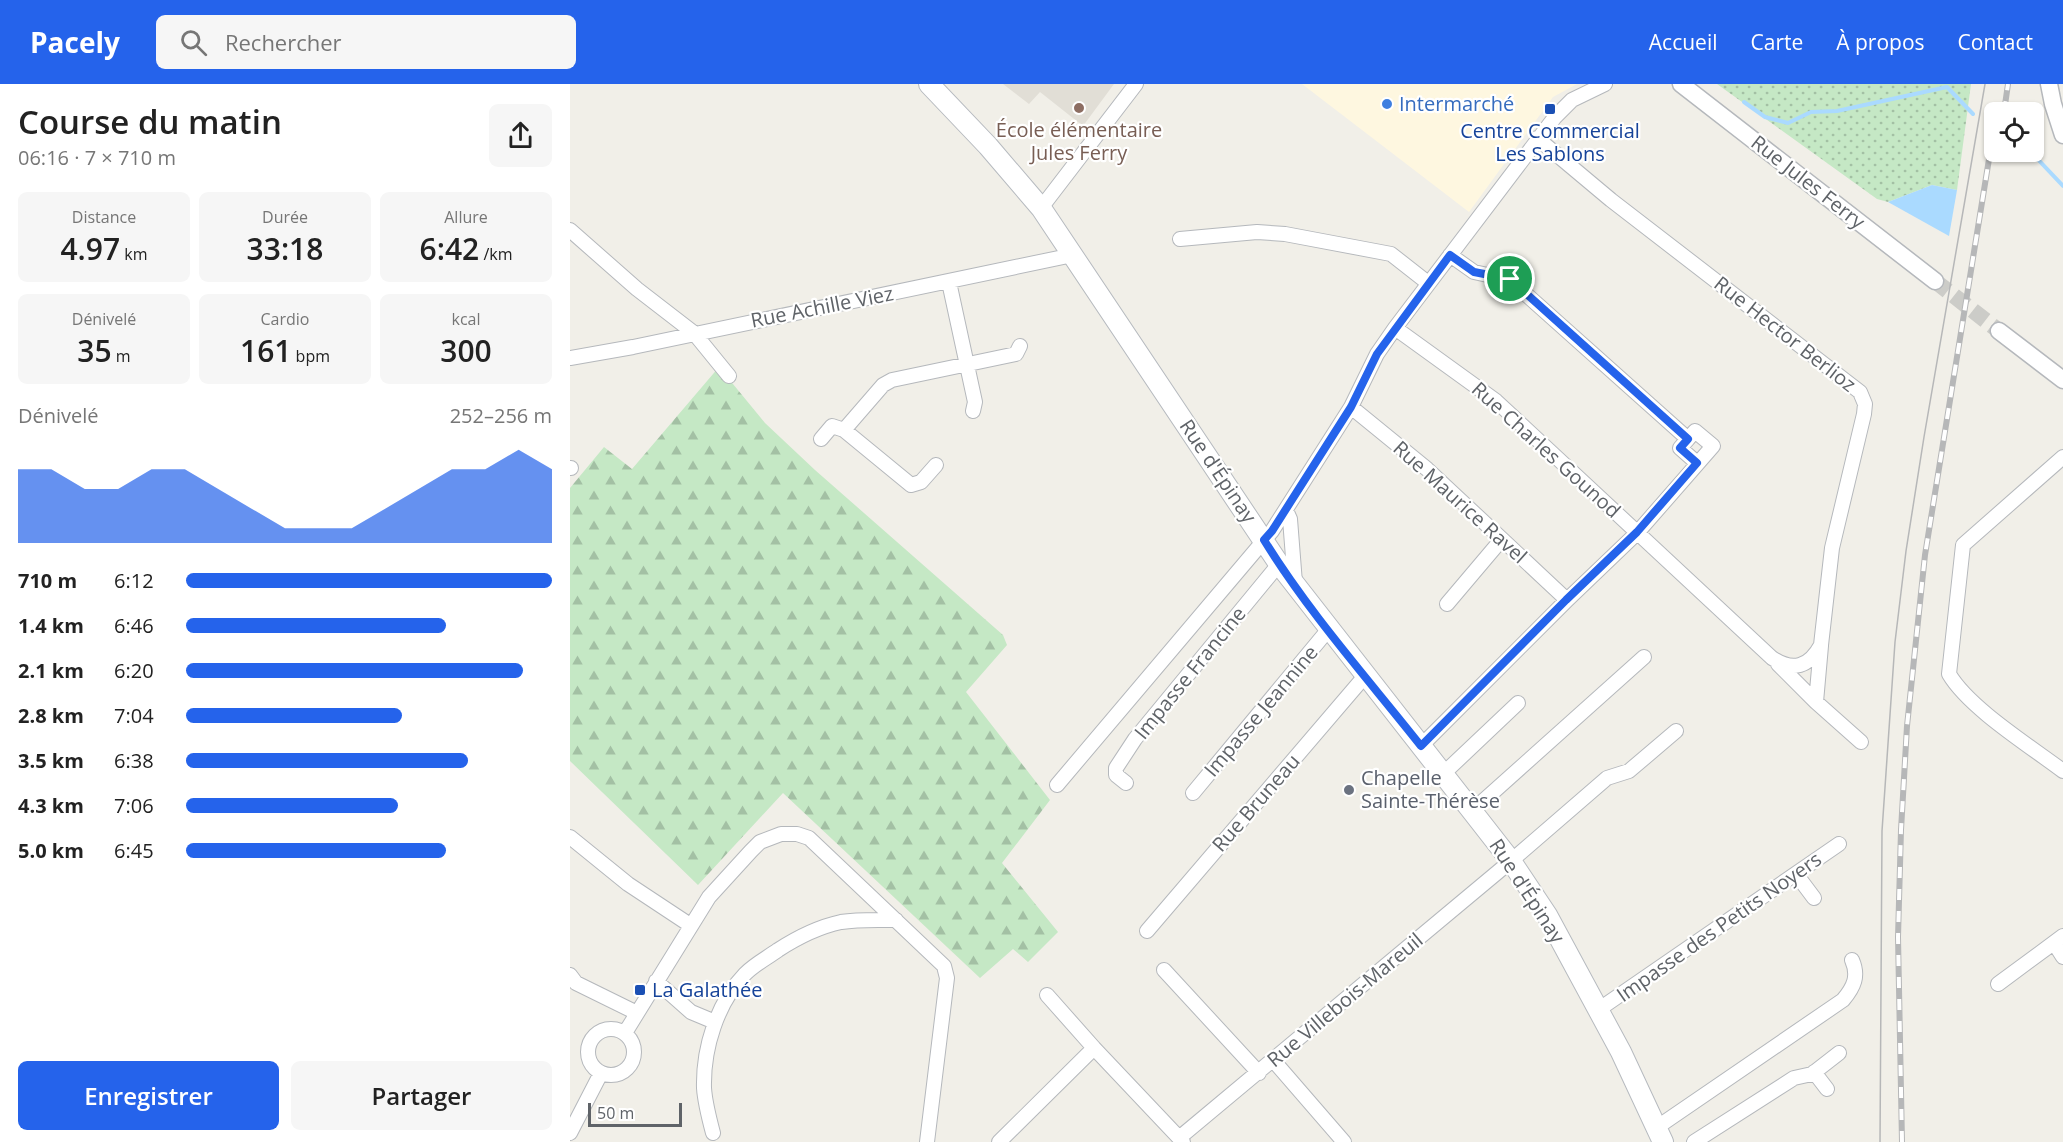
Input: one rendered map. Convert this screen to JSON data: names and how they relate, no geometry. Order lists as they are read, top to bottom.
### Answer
{
  "streets": {
    "main road": ["Rue d'Épinay"],
    "street": [
      "Rue Jules Ferry",
      "Rue Achille Viez",
      "Rue Hector Berlioz",
      "Rue Charles Gounod",
      "Rue Maurice Ravel",
      "Impasse Francine",
      "Impasse Jeannine",
      "Rue Bruneau",
      "Impasse des Petits Noyers",
      "Rue Villebois-Mareuil"
    ]
  },
  "crossings": [
    ["Rue Achille Viez", "Rue d'Épinay"],
    ["Rue d'Épinay", "Impasse Francine"],
    ["Rue d'Épinay", "Impasse Jeannine"],
    ["Rue d'Épinay", "Rue Bruneau"],
    ["Rue d'Épinay", "Impasse des Petits Noyers"],
    ["Rue d'Épinay", "Rue Villebois-Mareuil"]
  ],
  "places": {
    "other": ["Intermarché", "École élémentaire Jules Ferry", "Chapelle Sainte-Thérèse"],
    "transit": ["Centre Commercial Les Sablons", "La Galathée"]
  },
  "scale_bar": "50 m",
  "page": {
    "header": "Pacely",
    "search": "Rechercher",
    "nav": [
      "Accueil",
      "Carte",
      "À propos",
      "Contact"
    ],
    "heading": ["Course du matin", "06:16 · 7 × 710 m"],
    "stats": [
      ["Distance", "4.97 km"],
      ["Durée", "33:18"],
      ["Allure", "6:42 /km"],
      ["Dénivelé", "35 m"],
      ["Cardio", "161 bpm"],
      ["kcal", "300"]
    ],
    "chart": ["Dénivelé", "252–256 m"],
    "list": [
      {
        "name": "710 m",
        "note": "6:12"
      },
      {
        "name": "1.4 km",
        "note": "6:46"
      },
      {
        "name": "2.1 km",
        "note": "6:20"
      },
      {
        "name": "2.8 km",
        "note": "7:04"
      },
      {
        "name": "3.5 km",
        "note": "6:38"
      },
      {
        "name": "4.3 km",
        "note": "7:06"
      },
      {
        "name": "5.0 km",
        "note": "6:45"
      }
    ],
    "buttons": ["Enregistrer", "Partager"],
    "scale": "50 m"
  }
}
